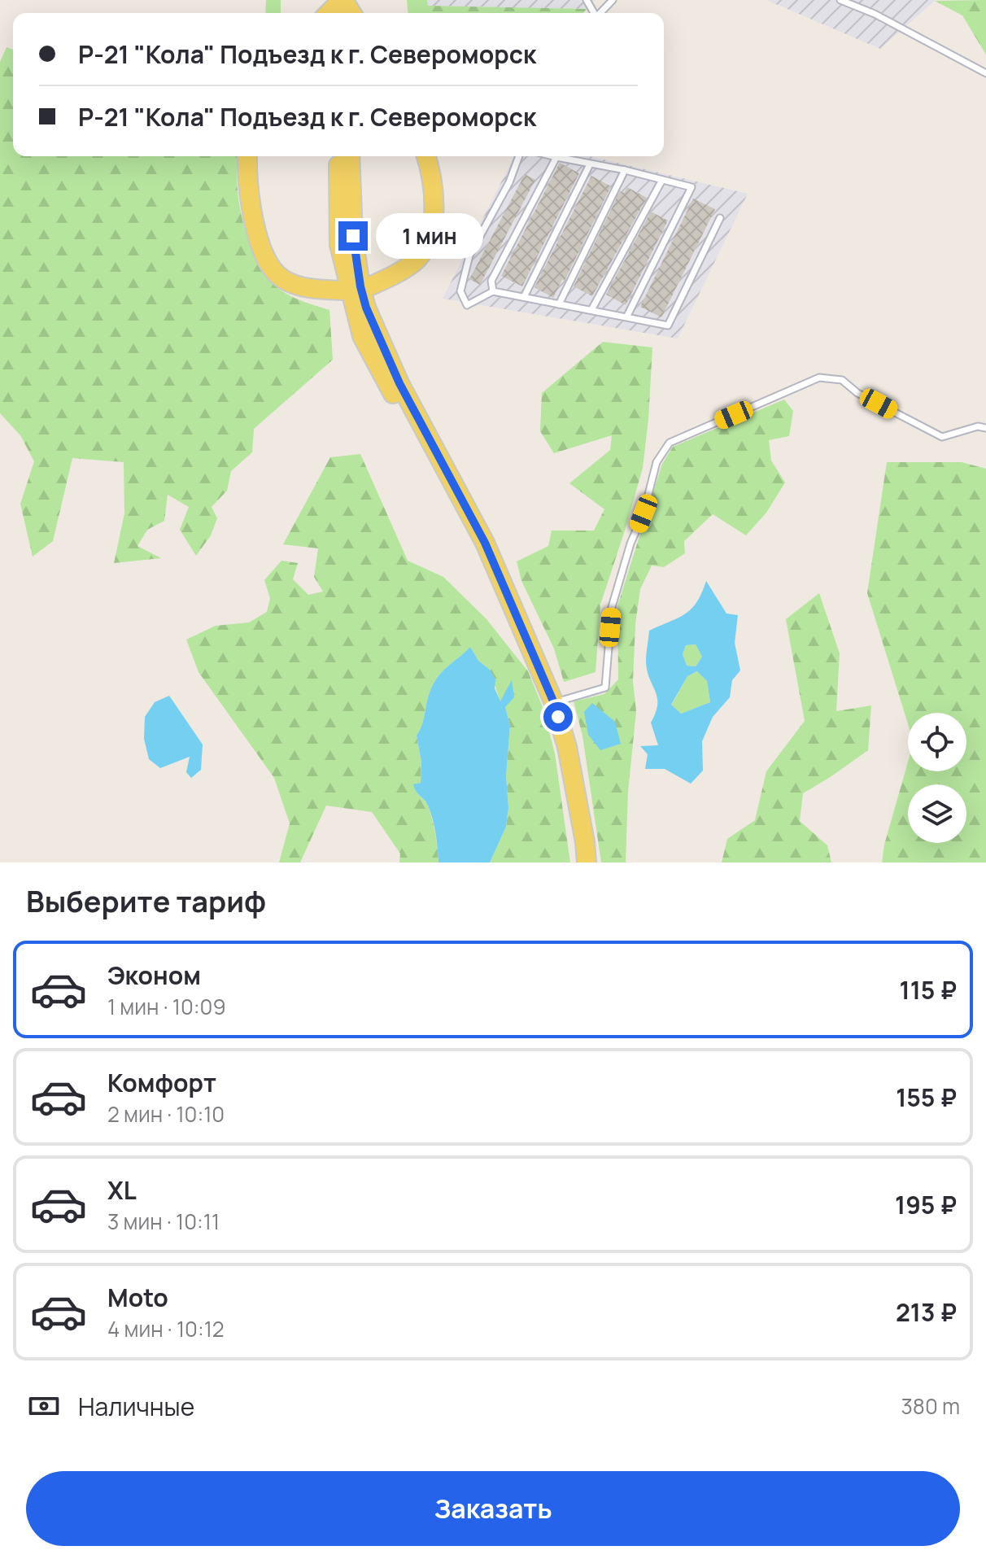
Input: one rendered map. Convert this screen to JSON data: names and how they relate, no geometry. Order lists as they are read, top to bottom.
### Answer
{
  "page": {
    "banner": ["Р-21 \"Кола\" Подъезд к г. Североморск", "Р-21 \"Кола\" Подъезд к г. Североморск"],
    "bubble": "1 мин",
    "heading": "Выберите тариф",
    "list": [
      {
        "name": "Эконом",
        "note": "1 мин · 10:09",
        "value": "115 ₽"
      },
      {
        "name": "Комфорт",
        "note": "2 мин · 10:10",
        "value": "155 ₽"
      },
      {
        "name": "XL",
        "note": "3 мин · 10:11",
        "value": "195 ₽"
      },
      {
        "name": "Moto",
        "note": "4 мин · 10:12",
        "value": "213 ₽"
      }
    ],
    "pay": ["Наличные", "380 m"],
    "buttons": "Заказать"
  }
}
